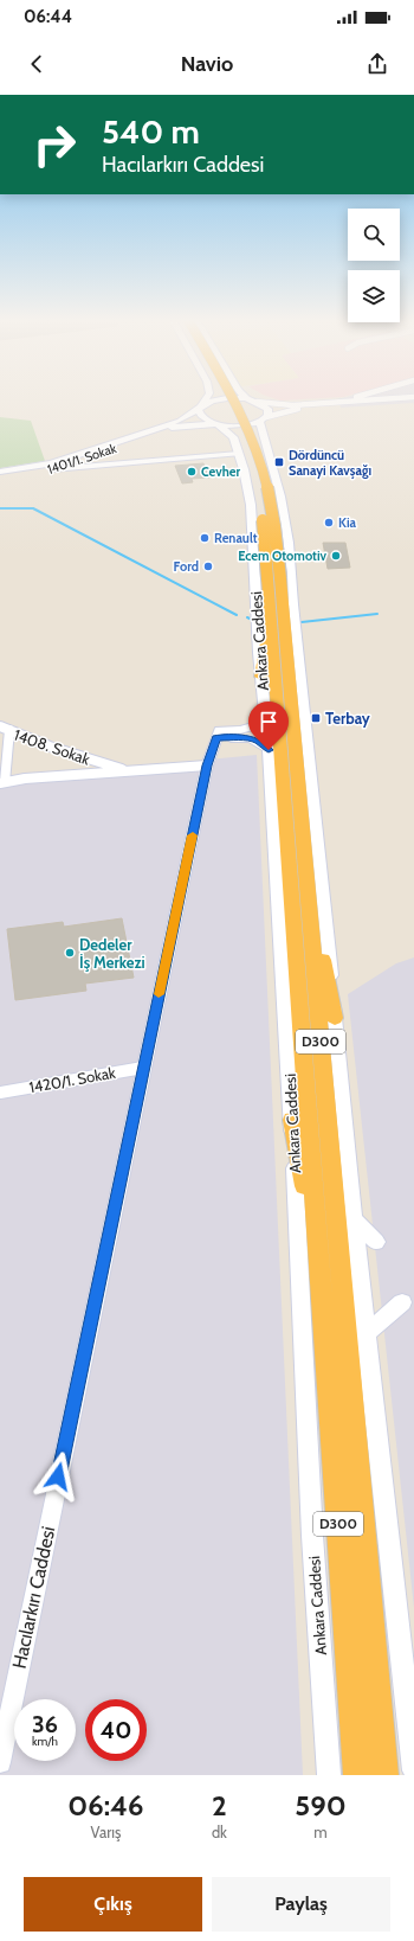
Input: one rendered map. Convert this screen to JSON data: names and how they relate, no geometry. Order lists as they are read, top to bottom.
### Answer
{
  "streets": {
    "highway": ["Ankara Caddesi", "D300"],
    "main road": ["1401/1. Sokak"],
    "street": ["1408. Sokak", "1420/1. Sokak", "Hacılarkırı Caddesi"]
  },
  "crossings": [
    ["1401/1. Sokak", "Ankara Caddesi"],
    ["1408. Sokak", "Hacılarkırı Caddesi"],
    ["1420/1. Sokak", "Hacılarkırı Caddesi"]
  ],
  "places": {
    "transit": ["Dördüncü Sanayi Kavşağı", "Terbay"],
    "other": [
      "Cevher",
      "Kia",
      "Renault",
      "Ecem Otomotiv",
      "Ford",
      "Dedeler İş Merkezi"
    ]
  },
  "page": {
    "status": "06:44",
    "header": "Navio",
    "turn": ["540 m", "Hacılarkırı Caddesi"],
    "speed": "36 km/h",
    "limit": "40",
    "eta": [
      "06:46",
      "Varış",
      "2",
      "dk",
      "590",
      "m"
    ],
    "buttons": ["Çıkış", "Paylaş"]
  }
}
